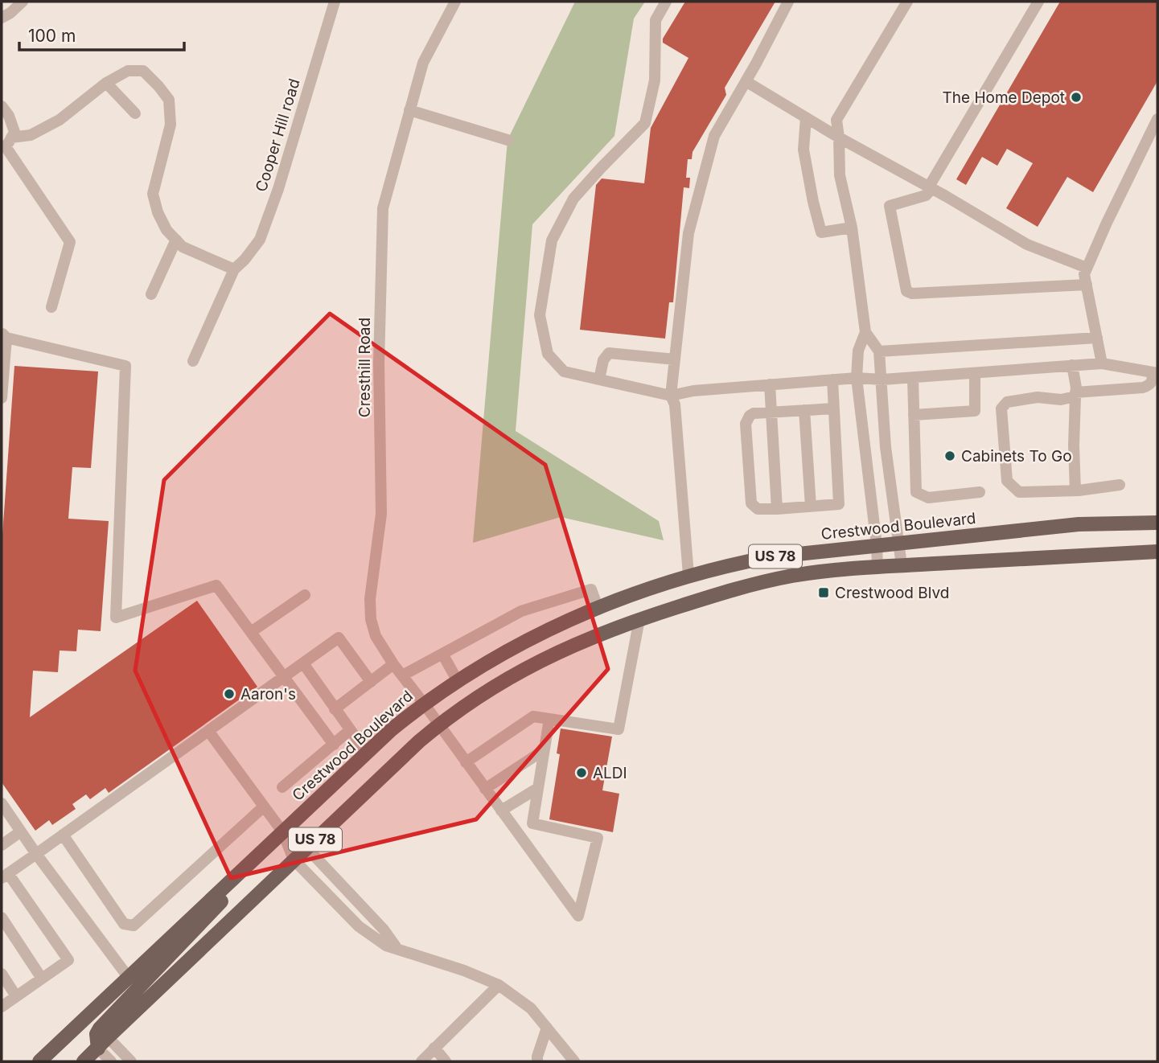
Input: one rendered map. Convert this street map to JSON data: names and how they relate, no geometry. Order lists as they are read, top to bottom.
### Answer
{
  "streets": {
    "main road": ["Crestwood Boulevard", "US 78"],
    "street": ["Cooper Hill road", "Cresthill Road"]
  },
  "crossings": [
    ["Cresthill Road", "Crestwood Boulevard"],
    ["Cresthill Road", "US 78"]
  ],
  "places": {
    "other": [
      "The Home Depot",
      "Cabinets To Go",
      "Aaron's",
      "ALDI"
    ],
    "transit": ["Crestwood Blvd"]
  },
  "scale_bar": "100 m"
}
